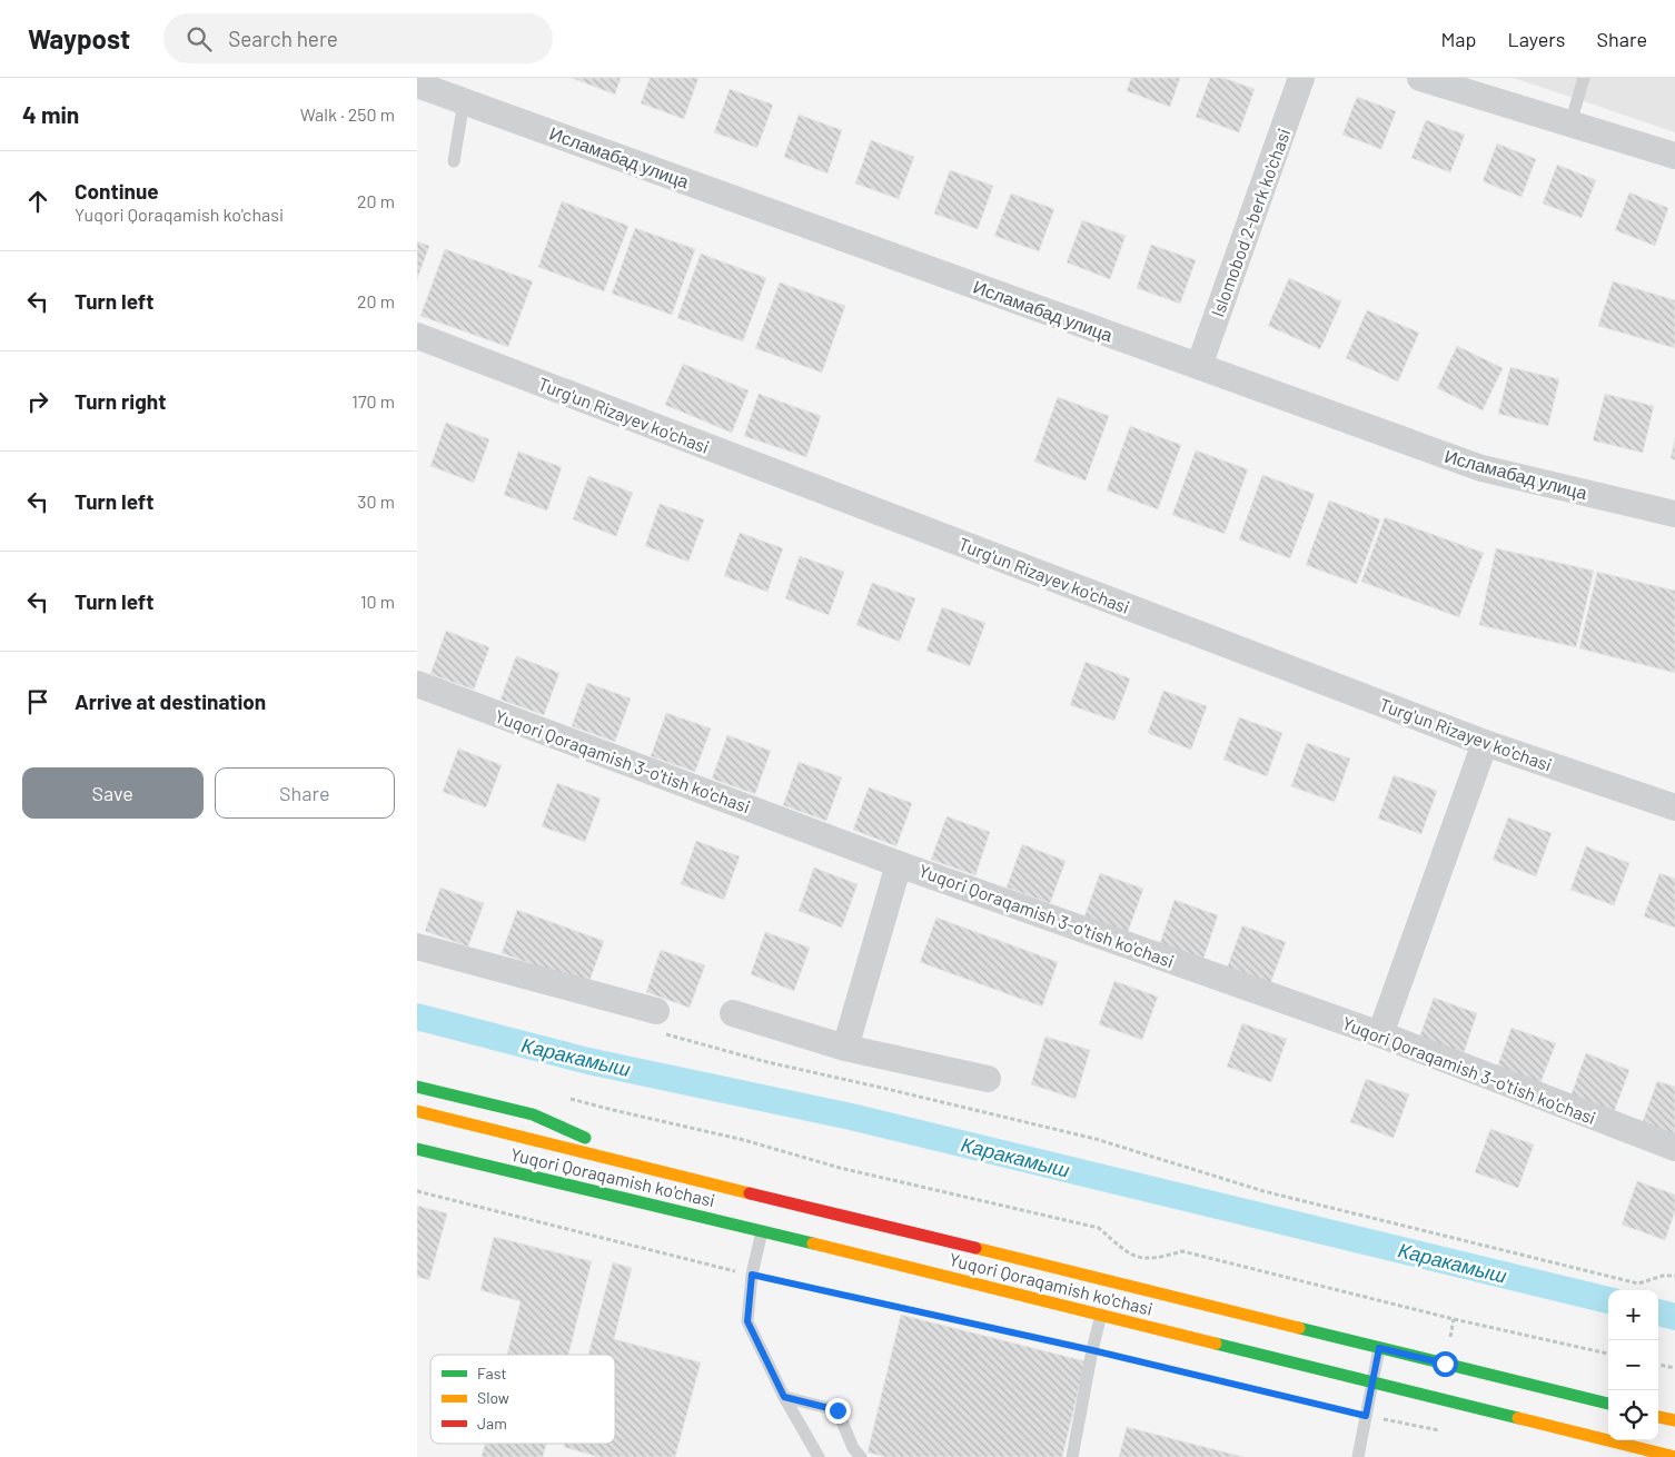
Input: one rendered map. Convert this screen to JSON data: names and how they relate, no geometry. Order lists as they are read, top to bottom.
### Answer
{
  "streets": {
    "main road": ["Yuqori Qoraqamish ko'chasi"],
    "street": [
      "Исламабад улица",
      "Islomobod 2-berk ko'chasi",
      "Turg'un Rizayev ko'chasi",
      "Yuqori Qoraqamish 3-o'tish ko'chasi"
    ]
  },
  "crossings": [
    ["Исламабад улица", "Islomobod 2-berk ko'chasi"]
  ],
  "water": ["Каракамыш"],
  "legend": ["Fast", "Slow", "Jam"],
  "page": {
    "header": "Waypost",
    "search": "Search here",
    "nav": ["Map", "Layers", "Share"],
    "heading": ["4 min", "Walk · 250 m"],
    "list": [
      ["Continue", "Yuqori Qoraqamish ko'chasi", "20 m"],
      ["Turn left", "20 m"],
      ["Turn right", "170 m"],
      ["Turn left", "30 m"],
      ["Turn left", "10 m"],
      "Arrive at destination"
    ],
    "buttons": ["Save", "Share"],
    "map_buttons": ["+", "−"]
  }
}
